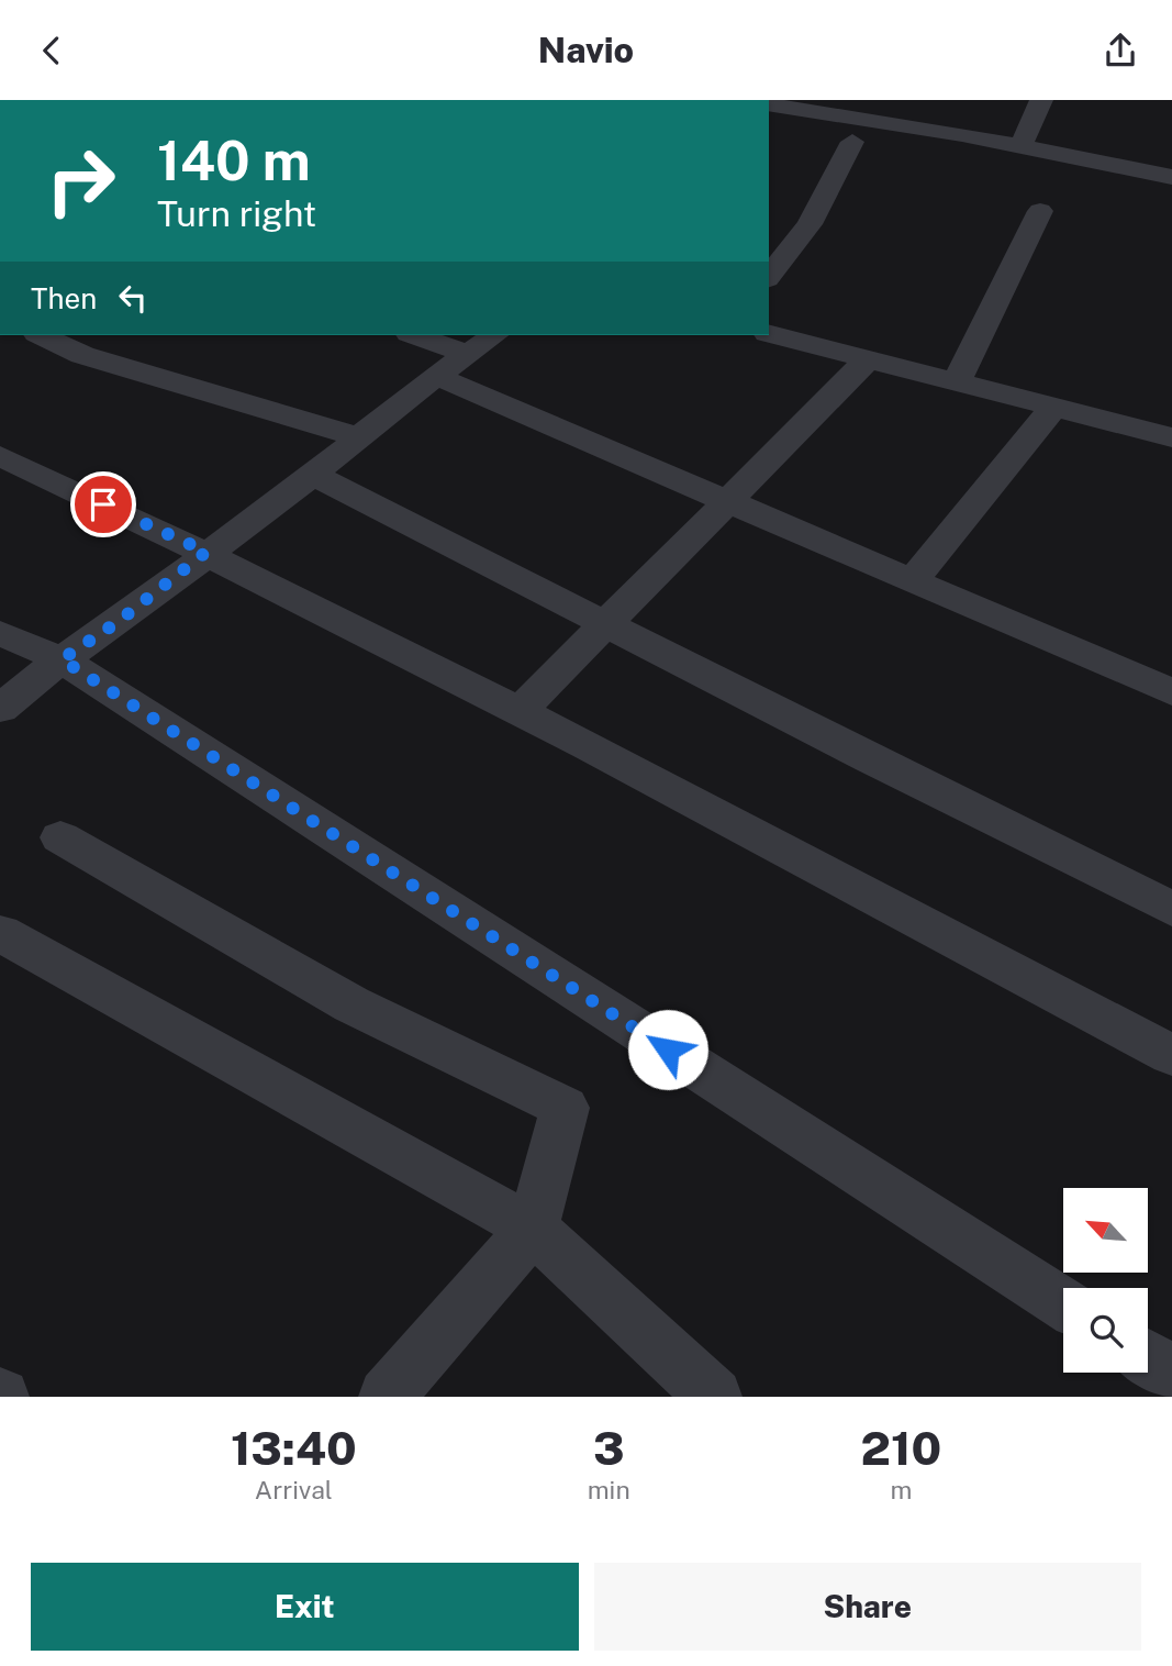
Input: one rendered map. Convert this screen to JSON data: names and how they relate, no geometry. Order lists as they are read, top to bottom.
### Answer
{
  "north": "top left",
  "page": {
    "header": "Navio",
    "turn": ["140 m", "Turn right"],
    "then": "Then",
    "eta": [
      "13:40",
      "Arrival",
      "3",
      "min",
      "210",
      "m"
    ],
    "buttons": ["Exit", "Share"]
  }
}
